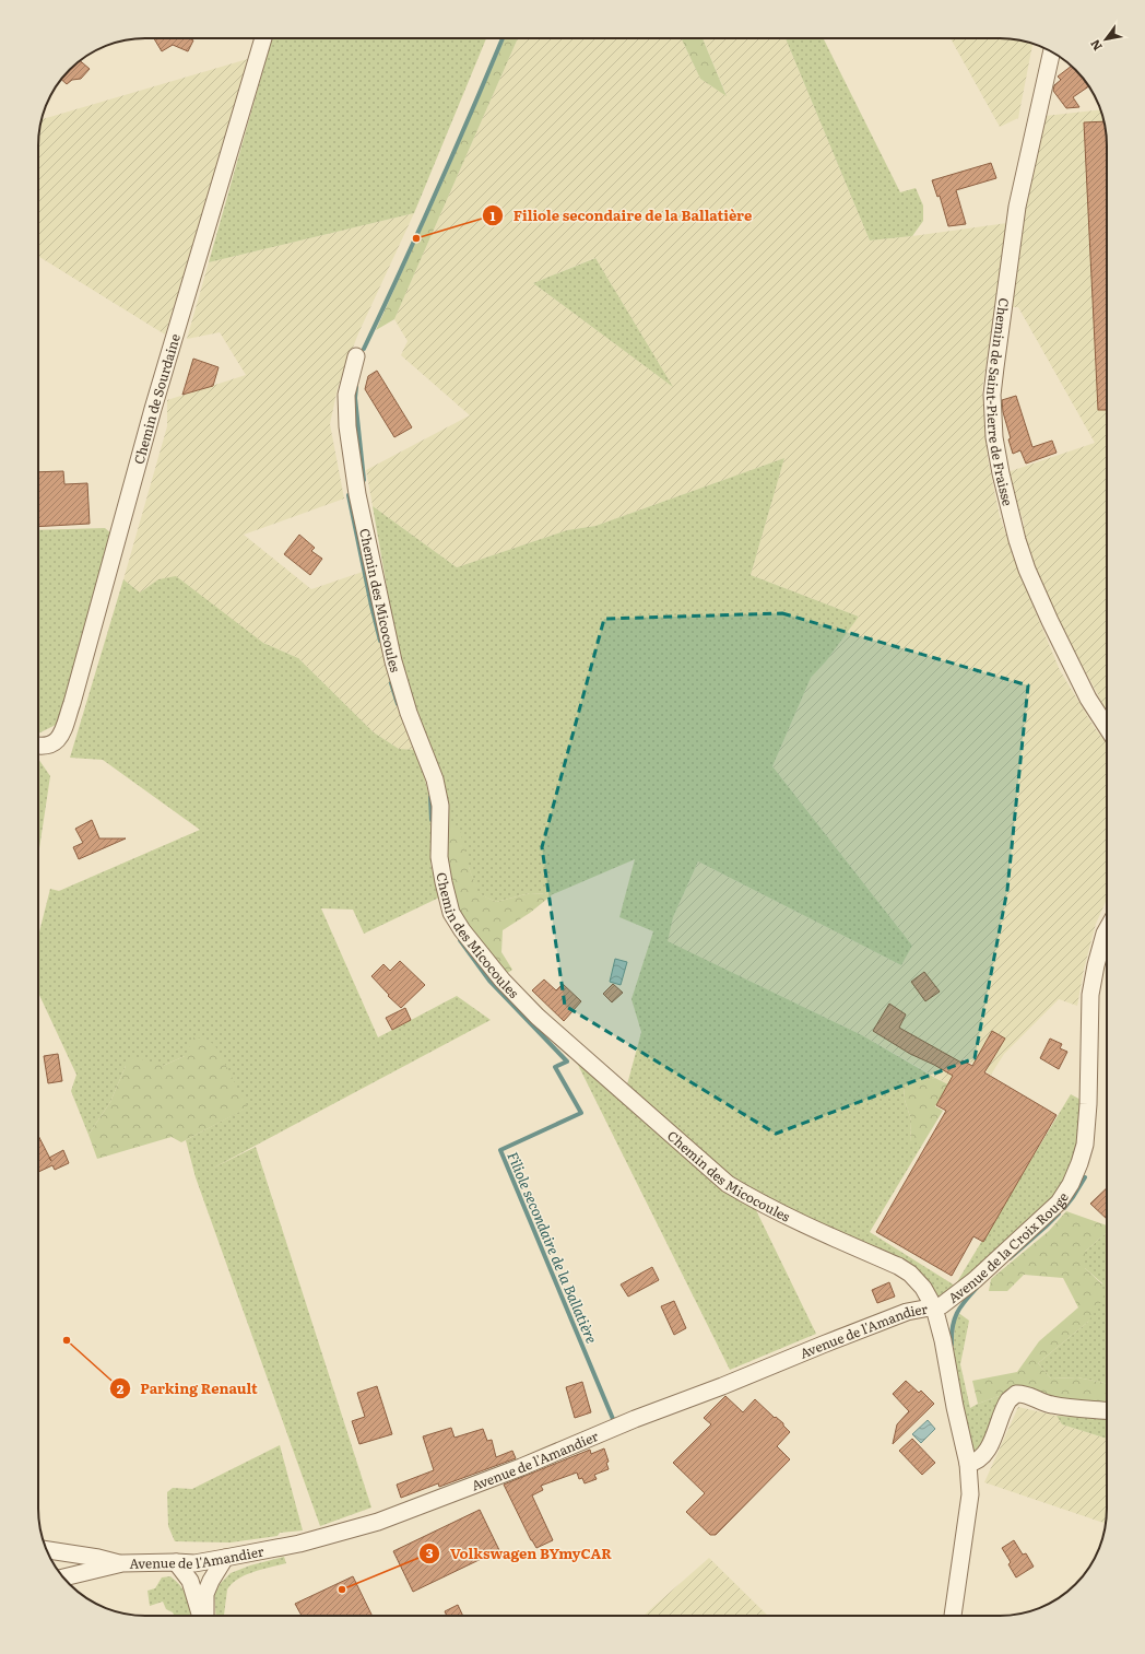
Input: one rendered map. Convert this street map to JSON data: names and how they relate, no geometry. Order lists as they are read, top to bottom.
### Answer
{
  "streets": {
    "street": [
      "Chemin de Sourdaine",
      "Chemin de Saint-Pierre de Fraisse",
      "Chemin des Micocoules",
      "Avenue de la Croix Rouge",
      "Avenue de l'Amandier"
    ]
  },
  "crossings": [
    ["Chemin des Micocoules", "Avenue de la Croix Rouge"],
    ["Chemin des Micocoules", "Avenue de l'Amandier"],
    ["Avenue de la Croix Rouge", "Avenue de l'Amandier"]
  ],
  "water": ["Filiole secondaire de la Ballatière"],
  "places": ["Filiole secondaire de la Ballatière", "Parking Renault", "Volkswagen BYmyCAR"],
  "north": "bottom left"
}
